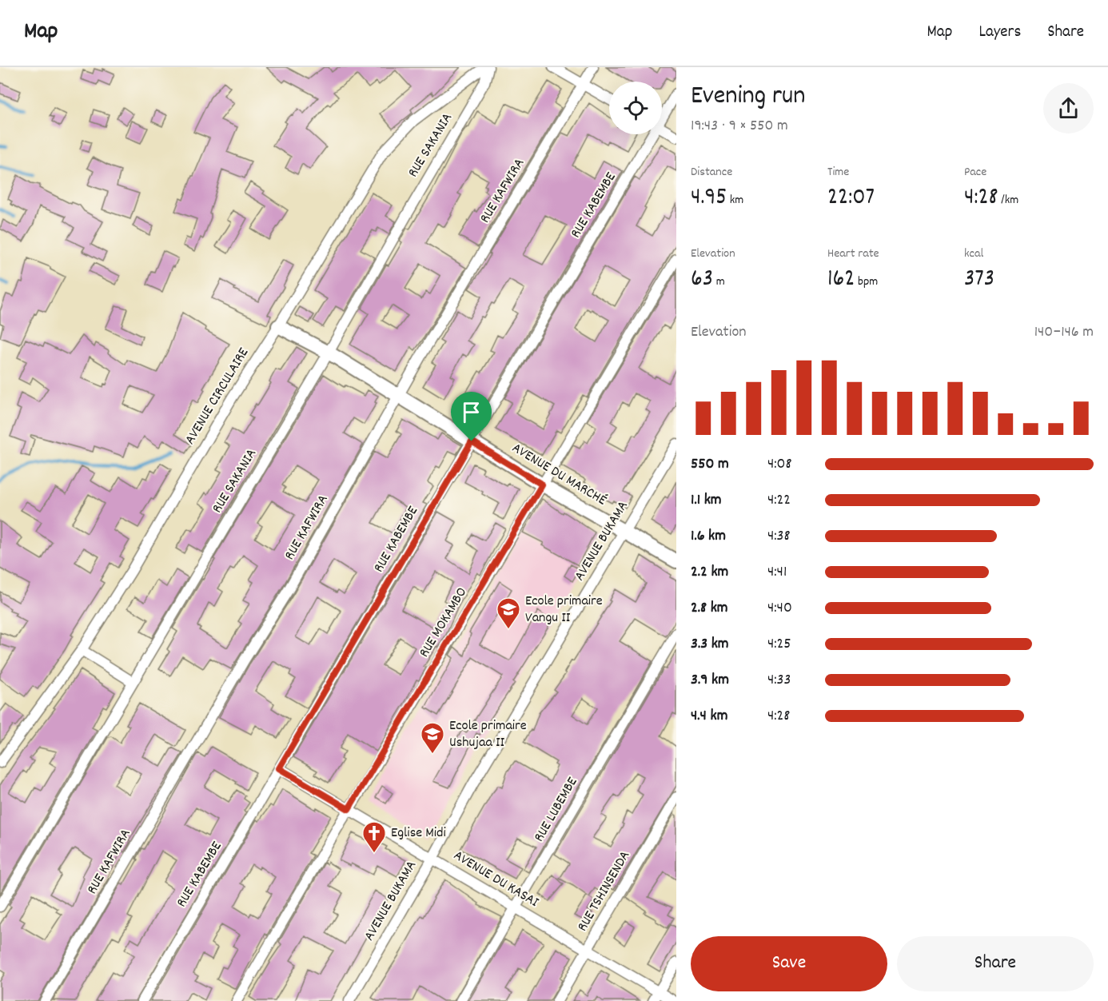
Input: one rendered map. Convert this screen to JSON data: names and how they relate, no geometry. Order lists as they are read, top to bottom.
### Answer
{
  "streets": {
    "street": [
      "RUE SAKANIA",
      "RUE KAFWIRA",
      "RUE KABEMBE",
      "AVENUE CIRCULAIRE",
      "AVENUE DU MARCHÉ",
      "AVENUE BUKAMA",
      "RUE MOKAMBO",
      "RUE LUBEMBE",
      "AVENUE DU KASAI",
      "RUE TSHINSENDA"
    ]
  },
  "crossings": [
    ["RUE SAKANIA", "AVENUE DU MARCHÉ"],
    ["RUE KAFWIRA", "AVENUE DU MARCHÉ"],
    ["RUE KABEMBE", "AVENUE DU MARCHÉ"],
    ["RUE KABEMBE", "AVENUE DU KASAI"],
    ["AVENUE CIRCULAIRE", "AVENUE DU MARCHÉ"],
    ["AVENUE DU MARCHÉ", "AVENUE BUKAMA"],
    ["AVENUE DU MARCHÉ", "RUE MOKAMBO"],
    ["AVENUE BUKAMA", "AVENUE DU KASAI"],
    ["RUE MOKAMBO", "AVENUE DU KASAI"],
    ["RUE LUBEMBE", "AVENUE DU KASAI"],
    ["AVENUE DU KASAI", "RUE TSHINSENDA"]
  ],
  "places": {
    "school or university": ["Ecole primaire Vangu II", "Ecole primaire Ushujaa II"],
    "church": ["Eglise Midi"]
  },
  "page": {
    "header": "Map",
    "nav": ["Map", "Layers", "Share"],
    "heading": ["Evening run", "19:43 · 9 × 550 m"],
    "stats": [
      ["Distance", "4.95 km"],
      ["Time", "22:07"],
      ["Pace", "4:28 /km"],
      ["Elevation", "63 m"],
      ["Heart rate", "162 bpm"],
      ["kcal", "373"]
    ],
    "chart": ["Elevation", "140–146 m"],
    "list": [
      {
        "name": "550 m",
        "note": "4:08"
      },
      {
        "name": "1.1 km",
        "note": "4:22"
      },
      {
        "name": "1.6 km",
        "note": "4:38"
      },
      {
        "name": "2.2 km",
        "note": "4:41"
      },
      {
        "name": "2.8 km",
        "note": "4:40"
      },
      {
        "name": "3.3 km",
        "note": "4:25"
      },
      {
        "name": "3.9 km",
        "note": "4:33"
      },
      {
        "name": "4.4 km",
        "note": "4:28"
      }
    ],
    "buttons": ["Save", "Share"]
  }
}
